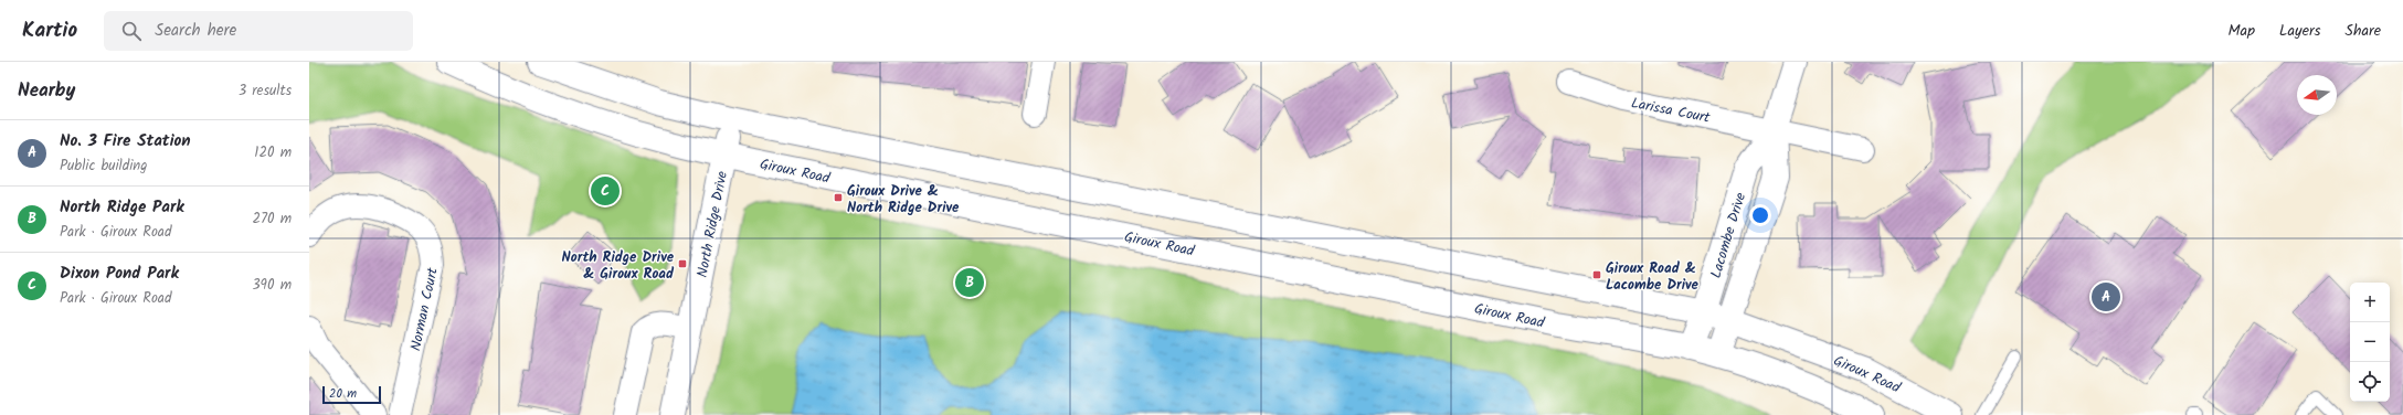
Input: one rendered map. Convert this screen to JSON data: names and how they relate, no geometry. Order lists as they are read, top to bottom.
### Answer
{
  "streets": {
    "main road": ["Giroux Road", "North Ridge Drive", "Lacombe Drive"],
    "street": ["Larissa Court", "Norman Court"]
  },
  "crossings": [
    ["Larissa Court", "Lacombe Drive"],
    ["Giroux Road", "North Ridge Drive"],
    ["Giroux Road", "Lacombe Drive"]
  ],
  "places": {
    "transit": ["Giroux Drive & North Ridge Drive", "North Ridge Drive & Giroux Road", "Giroux Road & Lacombe Drive"]
  },
  "scale_bar": "20 m",
  "north": "left",
  "page": {
    "header": "Kartio",
    "search": "Search here",
    "nav": ["Map", "Layers", "Share"],
    "heading": ["Nearby", "3 results"],
    "list": [
      {
        "mark": "A",
        "name": "No. 3 Fire Station",
        "note": "Public building",
        "value": "120 m"
      },
      {
        "mark": "B",
        "name": "North Ridge Park",
        "note": "Park · Giroux Road",
        "value": "270 m"
      },
      {
        "mark": "C",
        "name": "Dixon Pond Park",
        "note": "Park · Giroux Road",
        "value": "390 m"
      }
    ],
    "pins": ["C", "B", "A"],
    "map_buttons": ["+", "−"],
    "scale": "20 m"
  }
}
